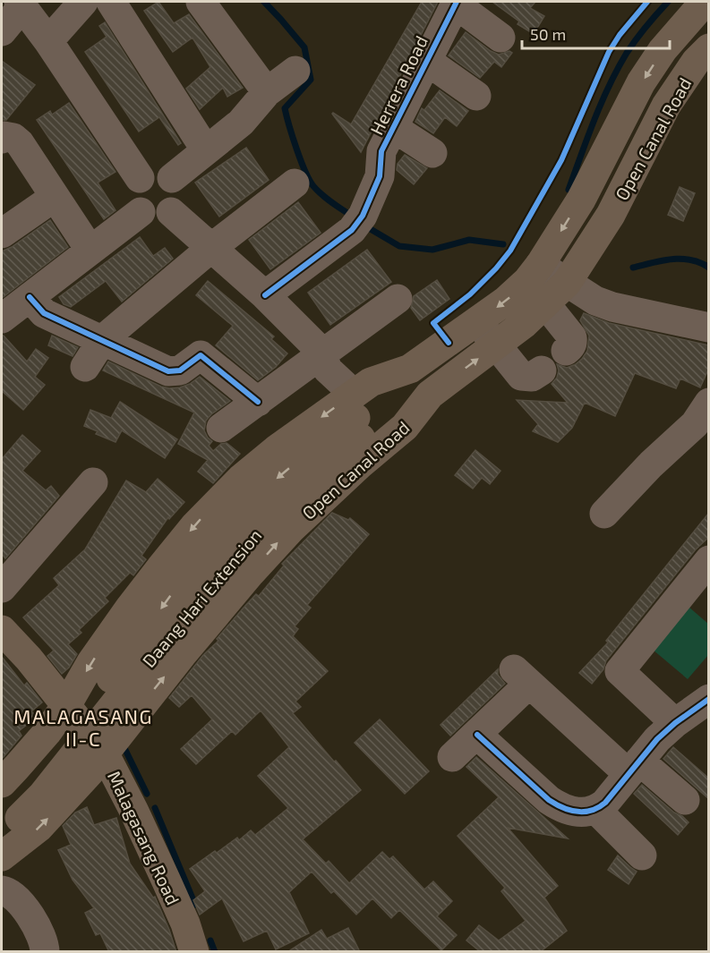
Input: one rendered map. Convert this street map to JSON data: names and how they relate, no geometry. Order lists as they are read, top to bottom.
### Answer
{
  "streets": {
    "main road": ["Open Canal Road", "Daang Hari Extension", "Malagasang Road"],
    "street": ["Herrera Road"]
  },
  "crossings": [
    ["Open Canal Road", "Daang Hari Extension"],
    ["Open Canal Road", "Malagasang Road"]
  ],
  "districts": ["MALAGASANG II-C"],
  "scale_bar": "50 m"
}
